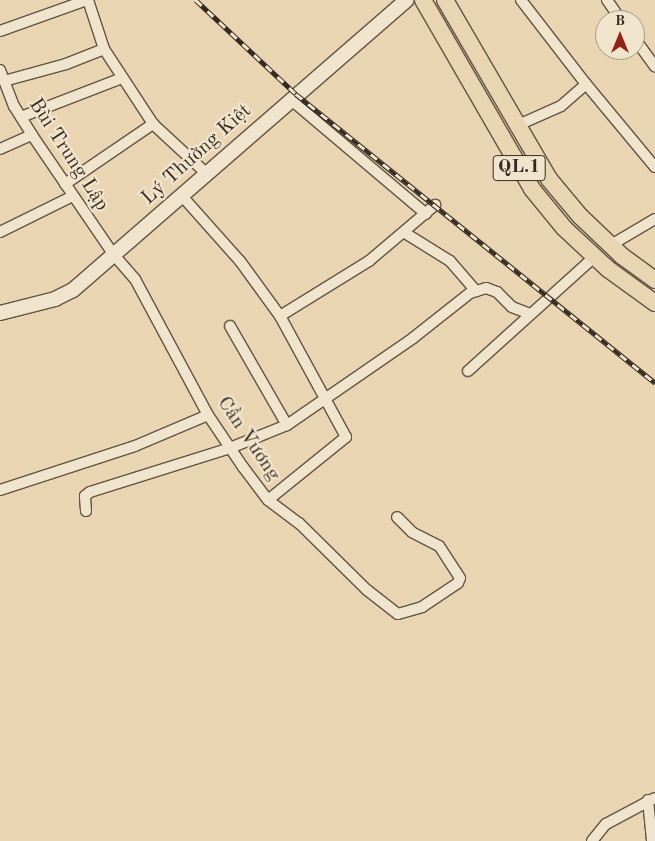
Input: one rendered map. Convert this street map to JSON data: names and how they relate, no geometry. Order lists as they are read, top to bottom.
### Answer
{
  "streets": {
    "highway": ["QL.1"],
    "main road": ["Lý Thường Kiệt"],
    "street": ["Bùi Trung Lập", "Cần Vương"]
  },
  "crossings": [
    ["Bùi Trung Lập", "Lý Thường Kiệt"],
    ["Bùi Trung Lập", "Cần Vương"],
    ["Lý Thường Kiệt", "Cần Vương"]
  ],
  "north": "top"
}
